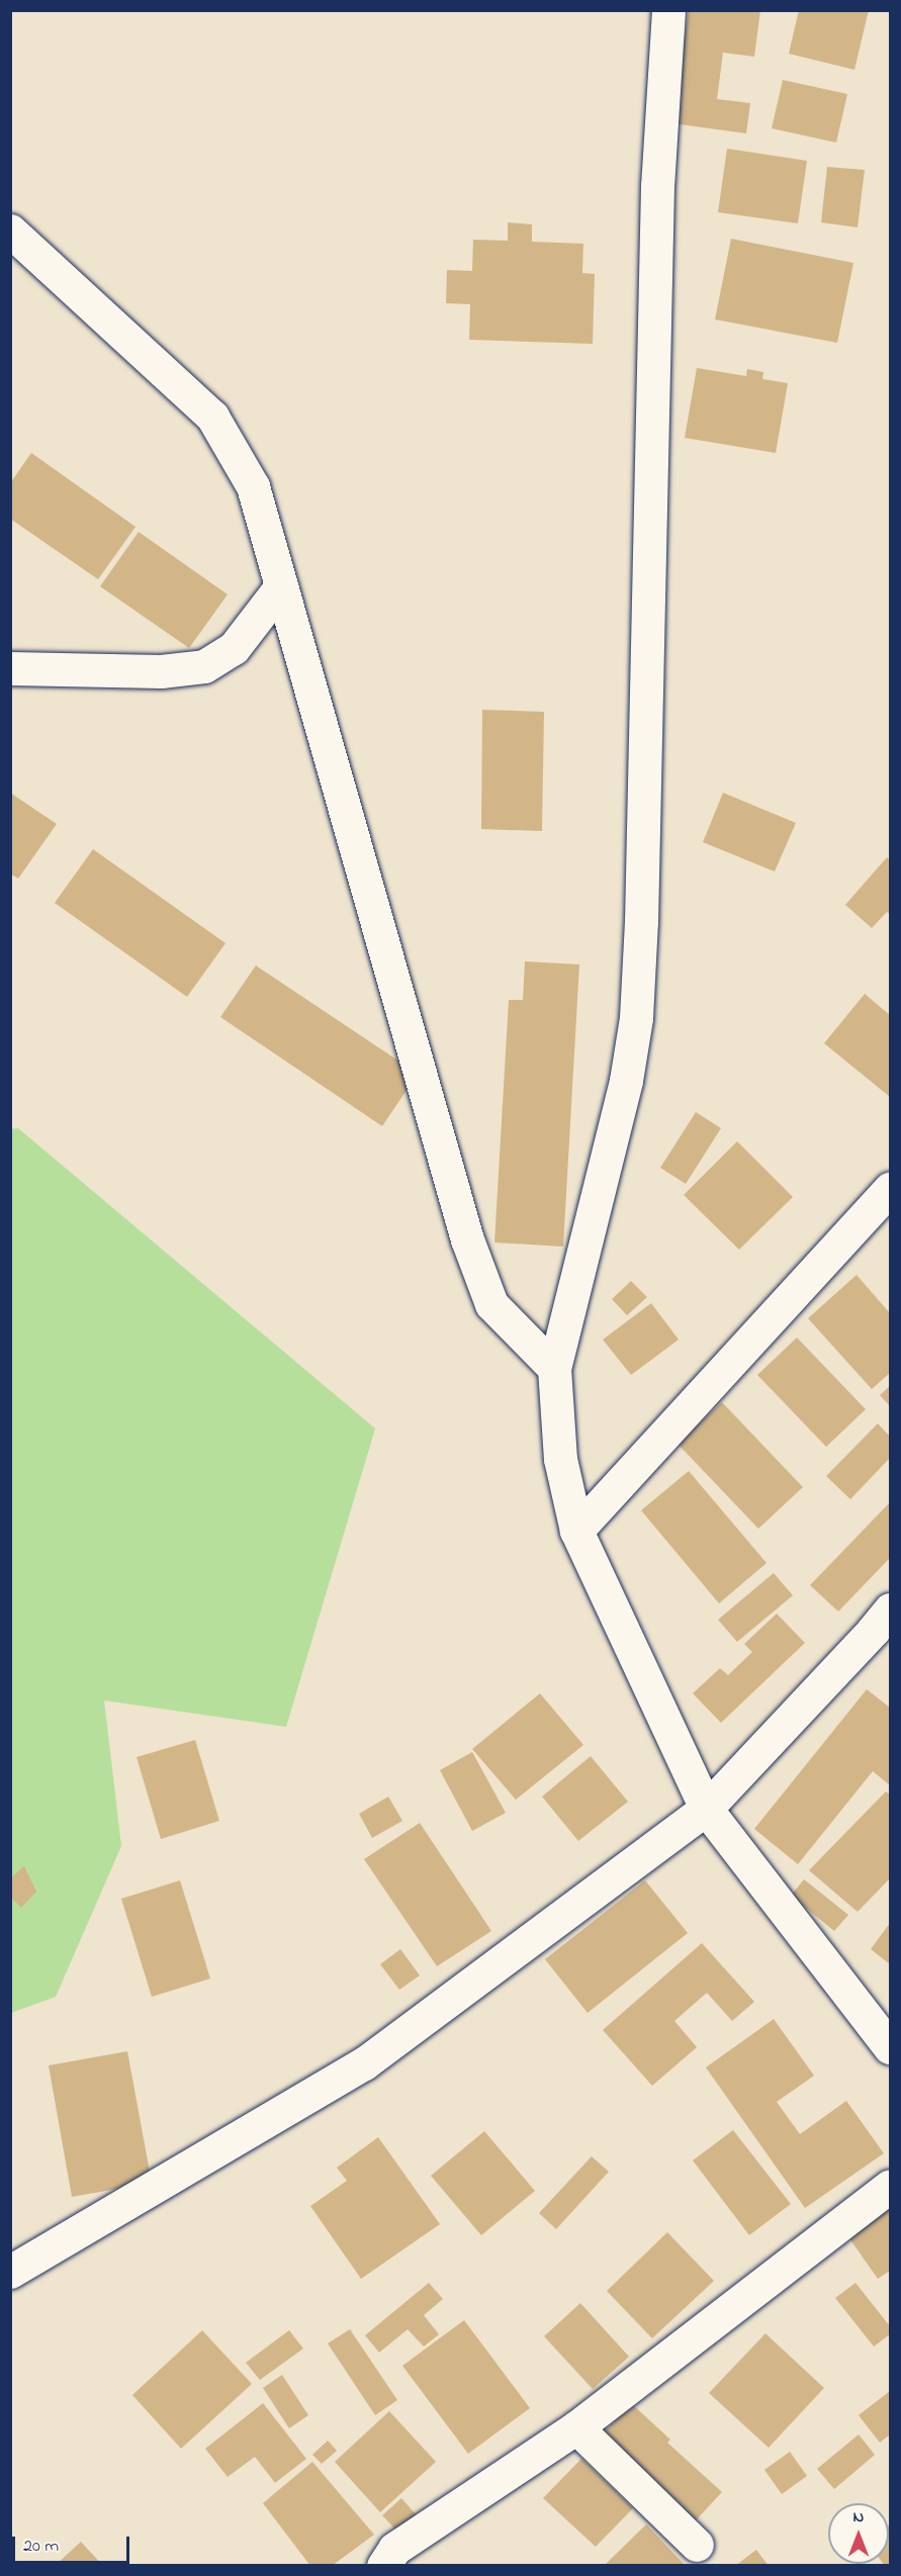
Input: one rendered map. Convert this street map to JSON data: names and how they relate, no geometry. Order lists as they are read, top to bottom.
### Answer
{
  "scale_bar": "20 m",
  "north": "top"
}
